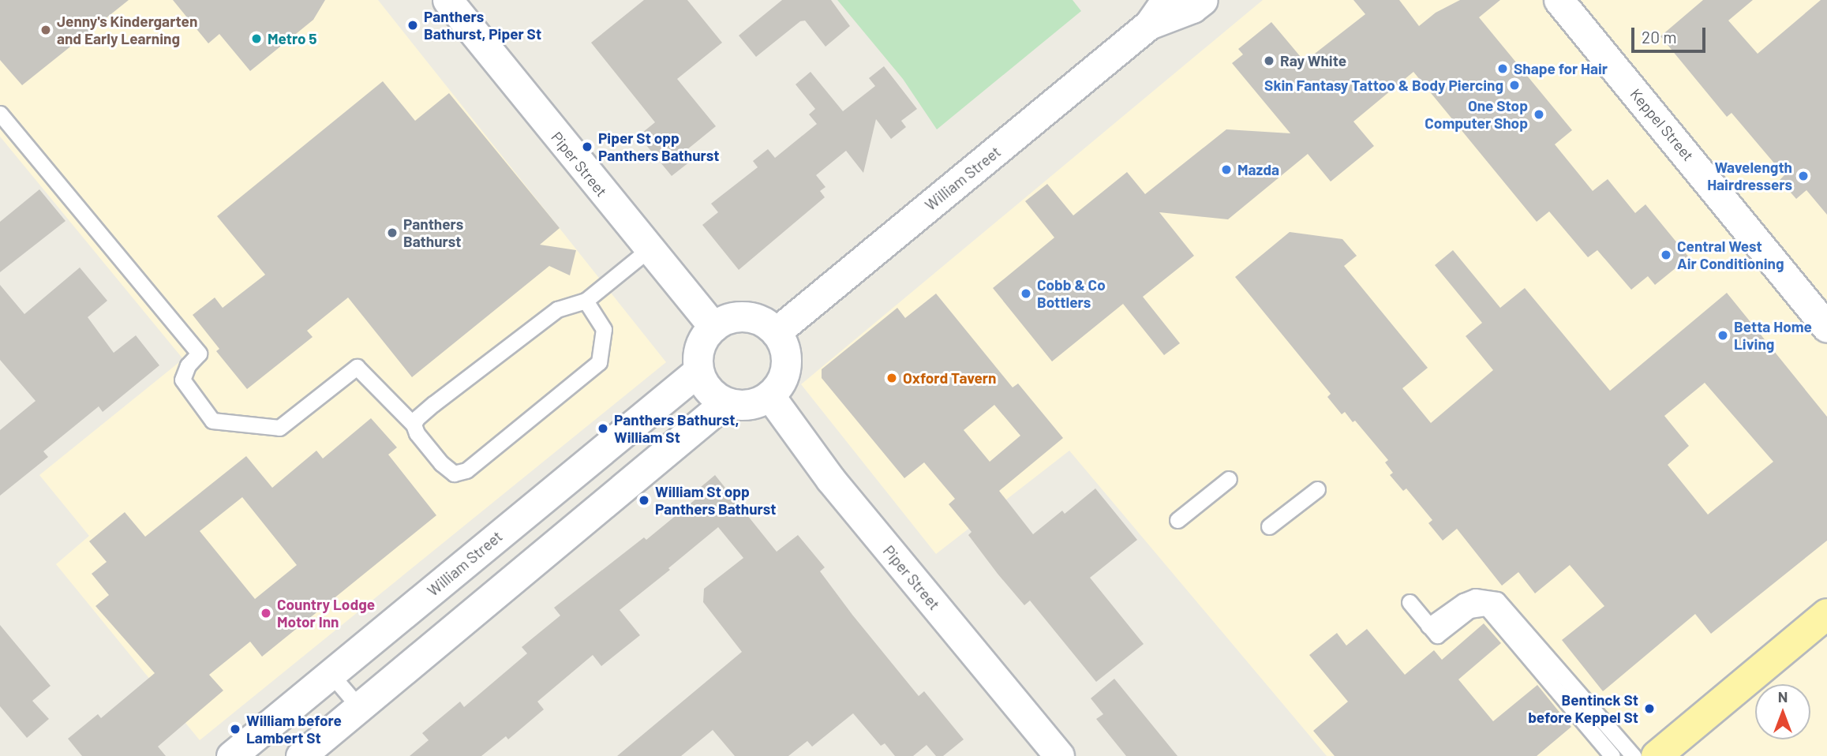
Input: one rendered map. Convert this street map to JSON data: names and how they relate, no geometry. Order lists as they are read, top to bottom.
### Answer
{
  "streets": {
    "street": ["Keppel Street", "Piper Street", "William Street"]
  },
  "crossings": [
    ["Piper Street", "William Street"]
  ],
  "places": [
    "Panthers Bathurst, Piper St",
    "Jenny's Kindergarten and Early Learning",
    "Metro 5",
    "Ray White",
    "Shape for Hair",
    "Skin Fantasy Tattoo & Body Piercing",
    "One Stop Computer Shop",
    "Piper St opp Panthers Bathurst",
    "Mazda",
    "Wavelength Hairdressers",
    "Panthers Bathurst",
    "Central West Air Conditioning",
    "Cobb & Co Bottlers",
    "Betta Home Living",
    "Oxford Tavern",
    "Panthers Bathurst, William St",
    "William St opp Panthers Bathurst",
    "Country Lodge Motor Inn",
    "Bentinck St before Keppel St",
    "William before Lambert St"
  ],
  "scale_bar": "20 m",
  "north": "top"
}
